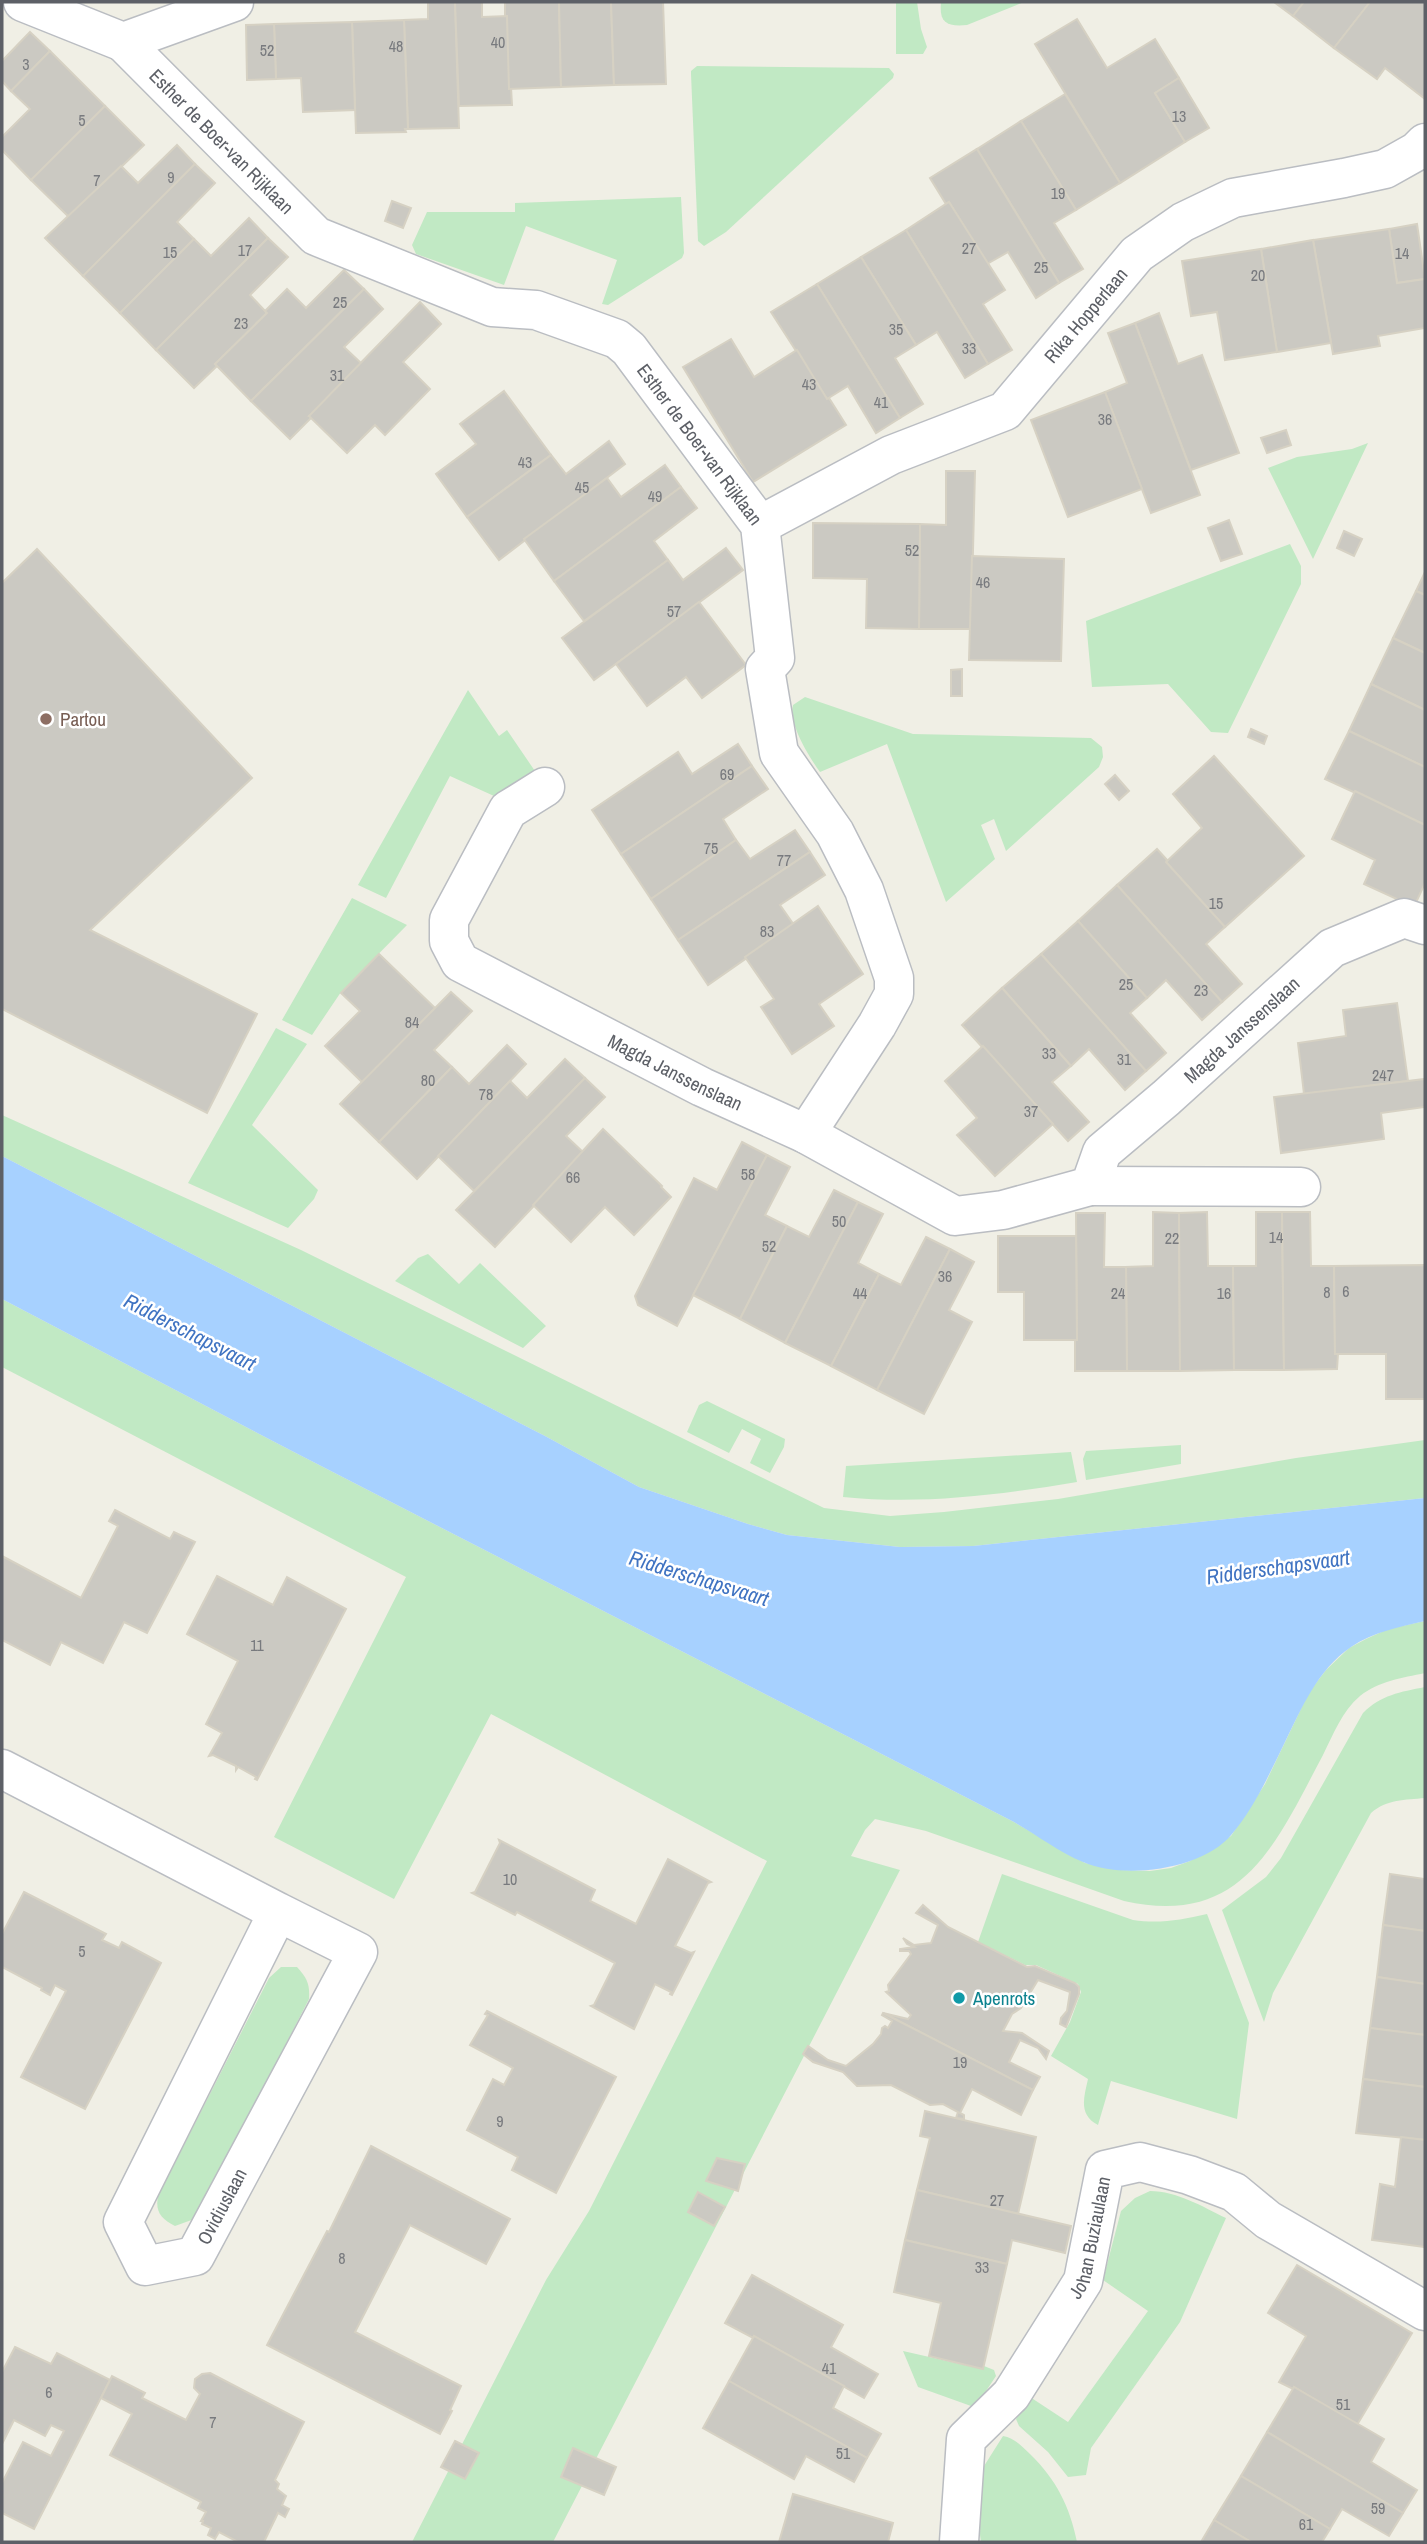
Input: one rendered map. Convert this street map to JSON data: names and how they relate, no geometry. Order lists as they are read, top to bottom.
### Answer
{
  "streets": {
    "street": [
      "Esther de Boer-van Rijklaan",
      "Rika Hopperlaan",
      "Magda Janssenslaan",
      "Ovidiuslaan",
      "Johan Buziaulaan"
    ]
  },
  "crossings": [
    ["Esther de Boer-van Rijklaan", "Rika Hopperlaan"],
    ["Esther de Boer-van Rijklaan", "Magda Janssenslaan"]
  ],
  "water": ["Ridderschapsvaart"],
  "places": ["Partou", "Apenrots"],
  "house_numbers": [
    "40",
    "48",
    "52",
    "3",
    "13",
    "5",
    "9",
    "7",
    "19",
    "27",
    "17",
    "15",
    "14",
    "25",
    "20",
    "25",
    "23",
    "35",
    "33",
    "31",
    "43",
    "41",
    "36",
    "43",
    "45",
    "49",
    "52",
    "46",
    "57",
    "69",
    "75",
    "77",
    "15",
    "83",
    "25",
    "23",
    "84",
    "33",
    "31",
    "247",
    "80",
    "78",
    "37",
    "58",
    "66",
    "50",
    "14",
    "22",
    "52",
    "36",
    "6",
    "8",
    "44",
    "24",
    "16",
    "11",
    "10",
    "5",
    "19",
    "9",
    "27",
    "8",
    "33",
    "41",
    "6",
    "51",
    "7",
    "51",
    "59",
    "61"
  ]
}
